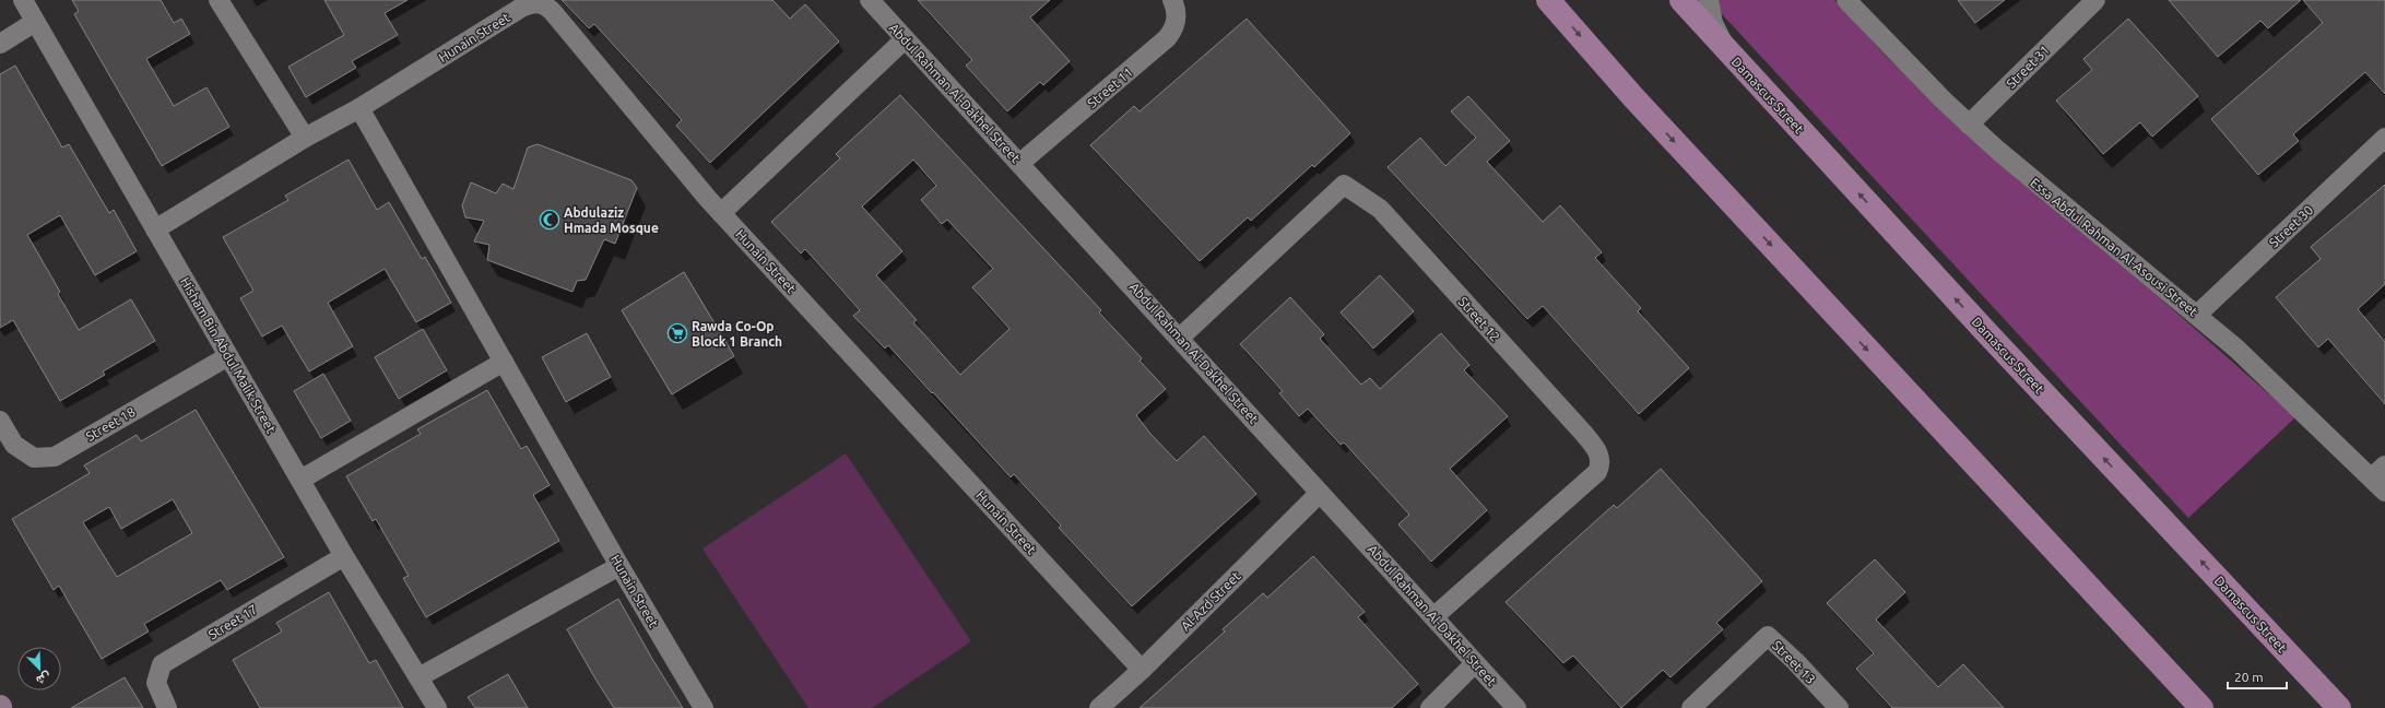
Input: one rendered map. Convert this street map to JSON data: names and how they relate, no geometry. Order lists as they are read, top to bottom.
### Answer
{
  "streets": {
    "main road": ["Damascus Street"],
    "street": [
      "Hunain Street",
      "Street 31",
      "Street 11",
      "Abdul Rahman Al-Dakhel Street",
      "Street 30",
      "Essa Abdul Rahman Al-Asousi Street",
      "Street 12",
      "Hisham Bin Abdul Malik Street",
      "Street 18",
      "Al-Azd Street",
      "Street 17",
      "Street 13"
    ]
  },
  "crossings": [
    ["Hunain Street", "Hisham Bin Abdul Malik Street"],
    ["Hunain Street", "Al-Azd Street"],
    ["Street 31", "Essa Abdul Rahman Al-Asousi Street"],
    ["Street 11", "Abdul Rahman Al-Dakhel Street"],
    ["Abdul Rahman Al-Dakhel Street", "Street 12"],
    ["Abdul Rahman Al-Dakhel Street", "Al-Azd Street"],
    ["Street 30", "Essa Abdul Rahman Al-Asousi Street"],
    ["Hisham Bin Abdul Malik Street", "Street 18"],
    ["Hisham Bin Abdul Malik Street", "Street 17"]
  ],
  "places": {
    "mosque": ["Abdulaziz Hmada Mosque"],
    "supermarket": ["Rawda Co-Op Block 1 Branch"]
  },
  "scale_bar": "20 m",
  "north": "bottom right"
}
